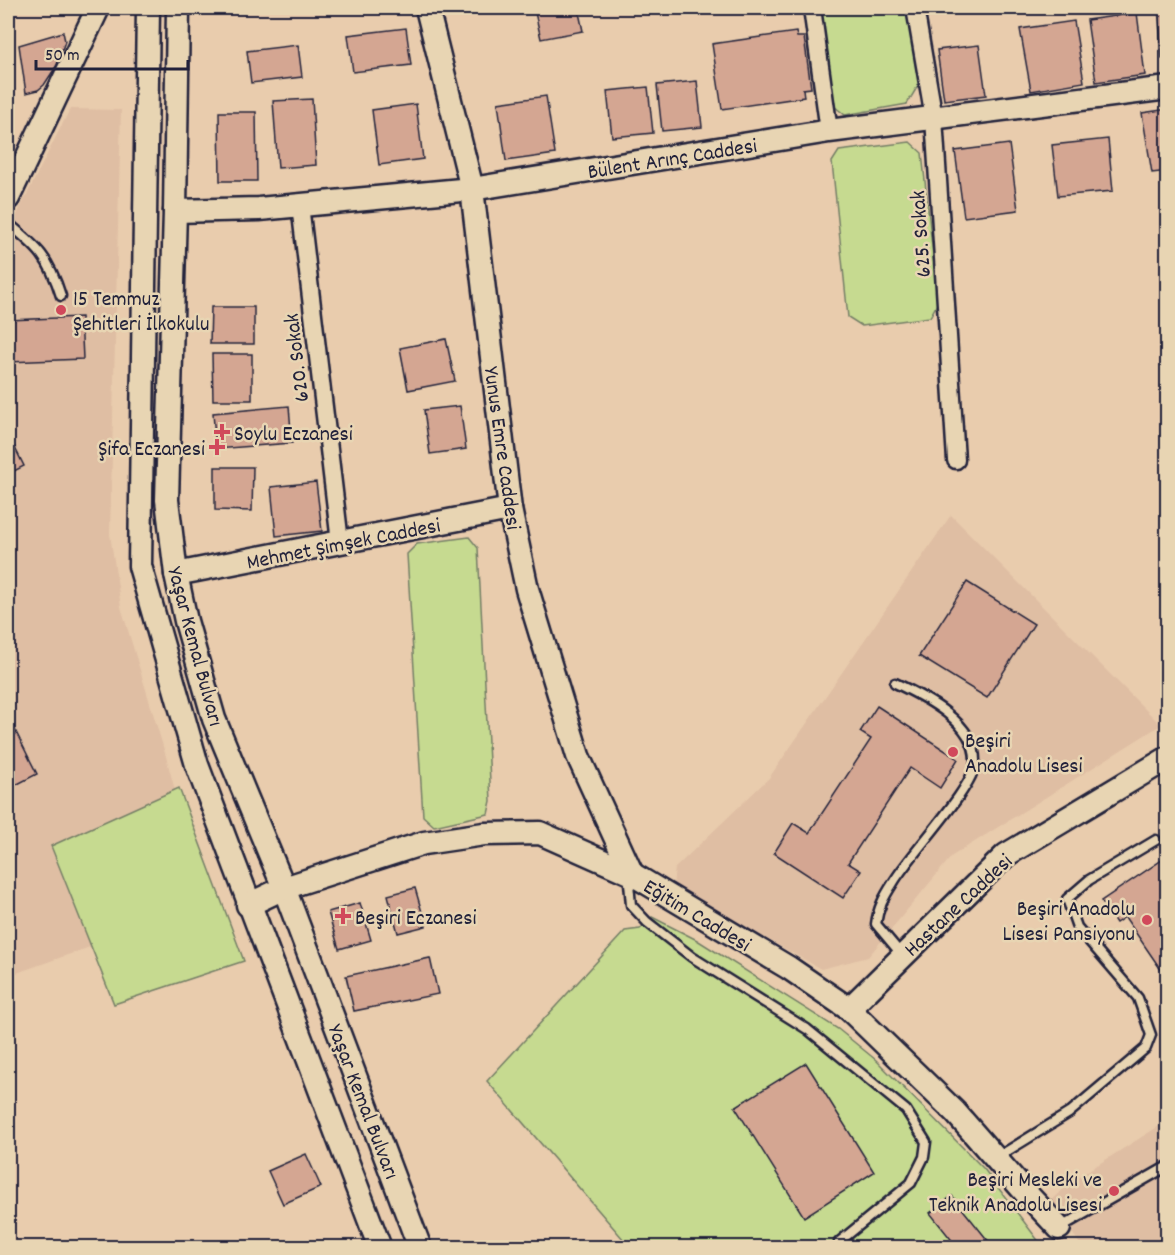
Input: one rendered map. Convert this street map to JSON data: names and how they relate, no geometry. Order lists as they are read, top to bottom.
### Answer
{
  "streets": {
    "street": [
      "Bülent Arınç Caddesi",
      "625. Sokak",
      "620. Sokak",
      "Yunus Emre Caddesi",
      "Mehmet Şimşek Caddesi",
      "Yaşar Kemal Bulvarı",
      "Hastane Caddesi",
      "Eğitim Caddesi"
    ]
  },
  "crossings": [
    ["Bülent Arınç Caddesi", "625. Sokak"],
    ["Bülent Arınç Caddesi", "620. Sokak"],
    ["Bülent Arınç Caddesi", "Yunus Emre Caddesi"],
    ["Bülent Arınç Caddesi", "Yaşar Kemal Bulvarı"],
    ["620. Sokak", "Mehmet Şimşek Caddesi"],
    ["Yunus Emre Caddesi", "Mehmet Şimşek Caddesi"],
    ["Yunus Emre Caddesi", "Eğitim Caddesi"],
    ["Mehmet Şimşek Caddesi", "Yaşar Kemal Bulvarı"],
    ["Yaşar Kemal Bulvarı", "Eğitim Caddesi"],
    ["Hastane Caddesi", "Eğitim Caddesi"]
  ],
  "places": {
    "other": [
      "15 Temmuz Şehitleri İlkokulu",
      "Beşiri Anadolu Lisesi",
      "Beşiri Anadolu Lisesi Pansiyonu",
      "Beşiri Mesleki ve Teknik Anadolu Lisesi"
    ],
    "health": ["Soylu Eczanesi", "Şifa Eczanesi", "Beşiri Eczanesi"]
  },
  "scale_bar": "50 m"
}
